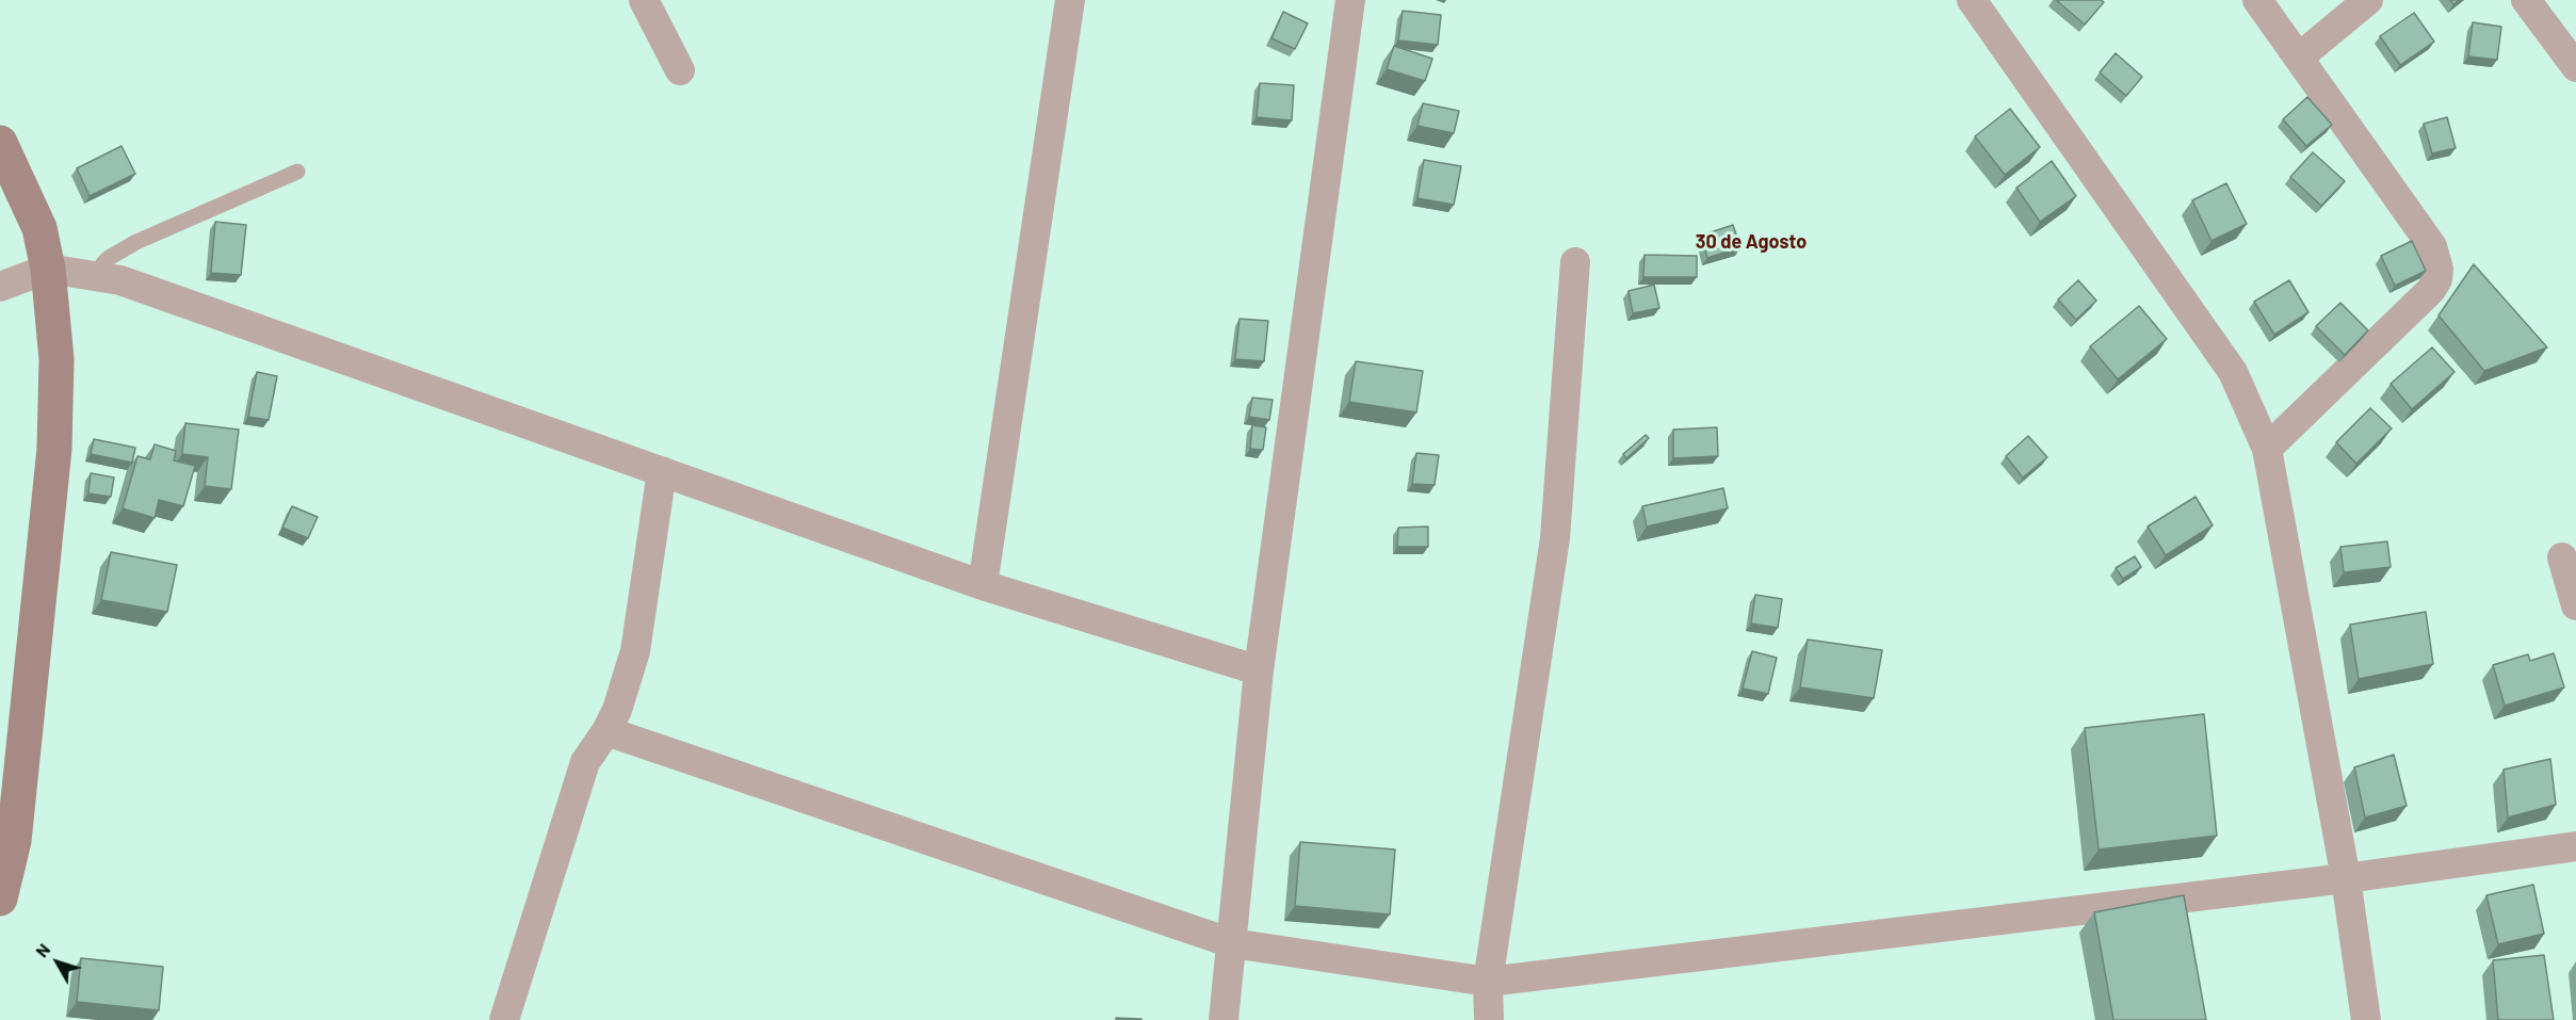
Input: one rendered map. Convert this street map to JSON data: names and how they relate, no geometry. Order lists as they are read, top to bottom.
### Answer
{
  "districts": ["30 de Agosto"],
  "north": "top left"
}
